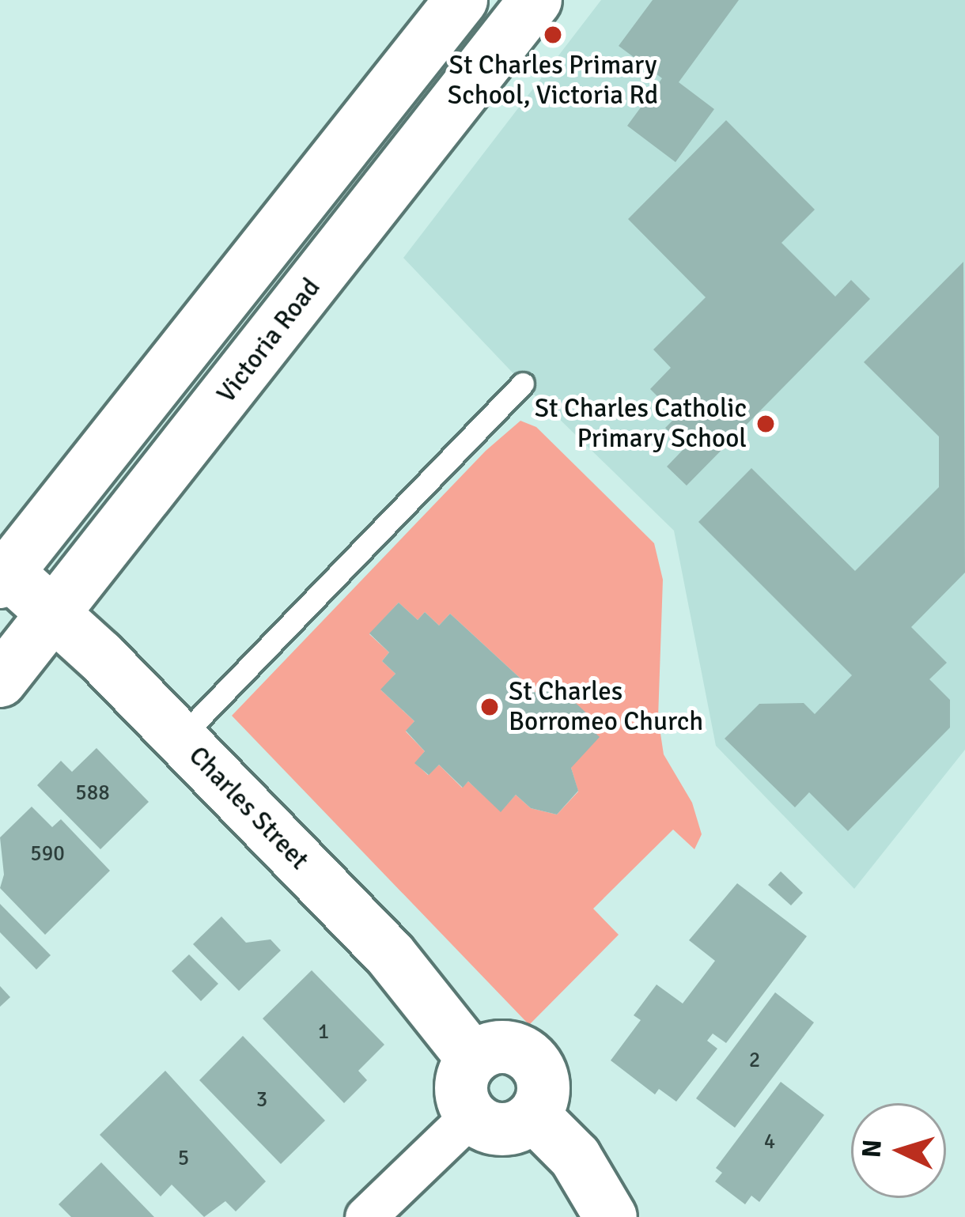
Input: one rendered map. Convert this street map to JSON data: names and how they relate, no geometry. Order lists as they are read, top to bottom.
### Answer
{
  "streets": {
    "main road": ["Victoria Road", "Charles Street"]
  },
  "crossings": [
    ["Victoria Road", "Charles Street"]
  ],
  "places": ["St Charles Primary School, Victoria Rd", "St Charles Catholic Primary School", "St Charles Borromeo Church"],
  "house_numbers": [
    "588",
    "590",
    "1",
    "2",
    "3",
    "4",
    "5"
  ],
  "north": "left"
}
